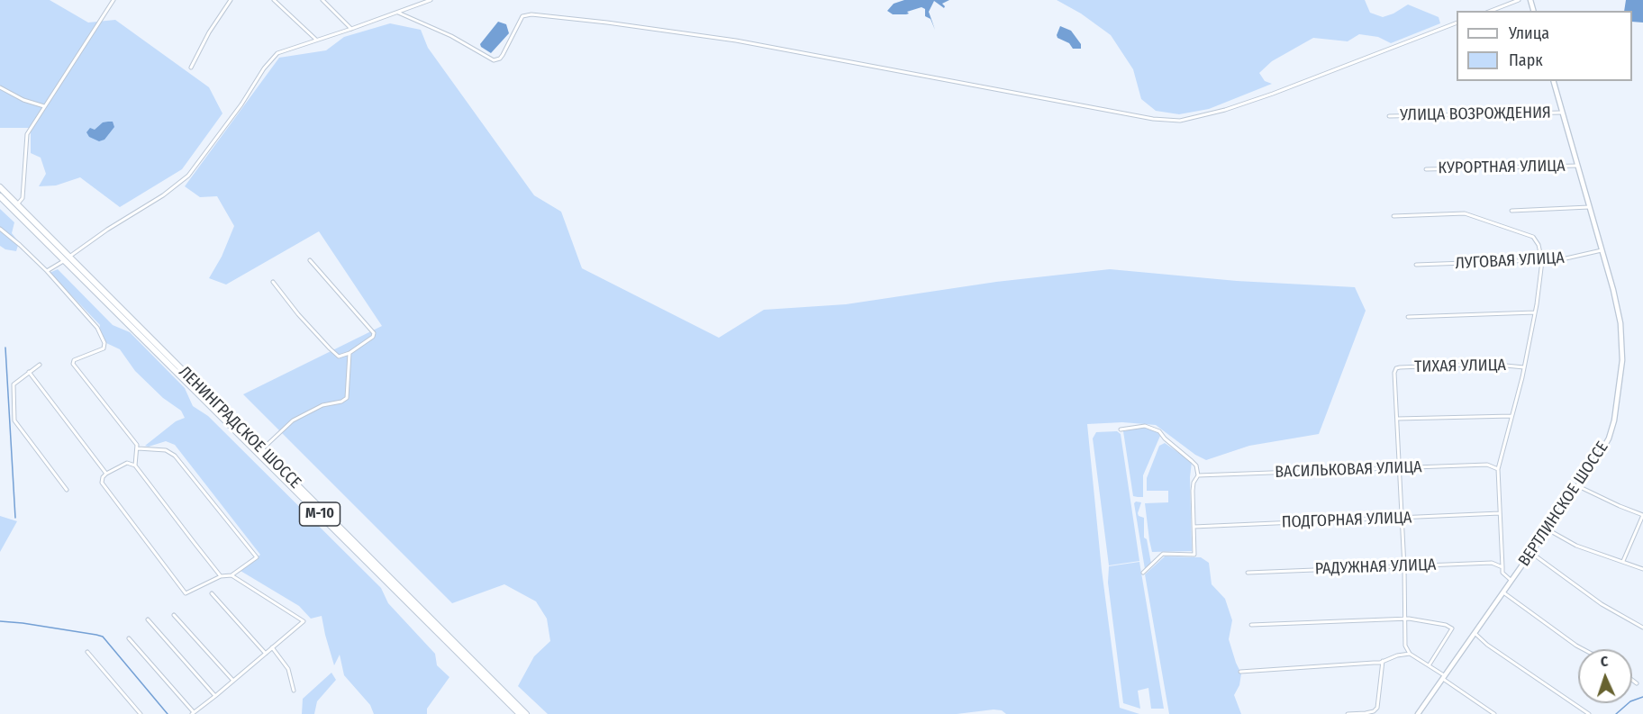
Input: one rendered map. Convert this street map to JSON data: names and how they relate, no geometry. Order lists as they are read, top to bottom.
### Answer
{
  "streets": {
    "highway": ["ЛЕНИНГРАДСКОЕ ШОССЕ", "М-10"],
    "main road": ["ВЕРТЛИНСКОЕ ШОССЕ"],
    "street": [
      "УЛИЦА ВОЗРОЖДЕНИЯ",
      "КУРОРТНАЯ УЛИЦА",
      "ЛУГОВАЯ УЛИЦА",
      "ТИХАЯ УЛИЦА",
      "ВАСИЛЬКОВАЯ УЛИЦА",
      "ПОДГОРНАЯ УЛИЦА",
      "РАДУЖНАЯ УЛИЦА"
    ]
  },
  "crossings": [
    ["УЛИЦА ВОЗРОЖДЕНИЯ", "ВЕРТЛИНСКОЕ ШОССЕ"],
    ["КУРОРТНАЯ УЛИЦА", "ВЕРТЛИНСКОЕ ШОССЕ"],
    ["ЛУГОВАЯ УЛИЦА", "ВЕРТЛИНСКОЕ ШОССЕ"]
  ],
  "legend": ["Улица", "Парк"],
  "north": "top"
}
